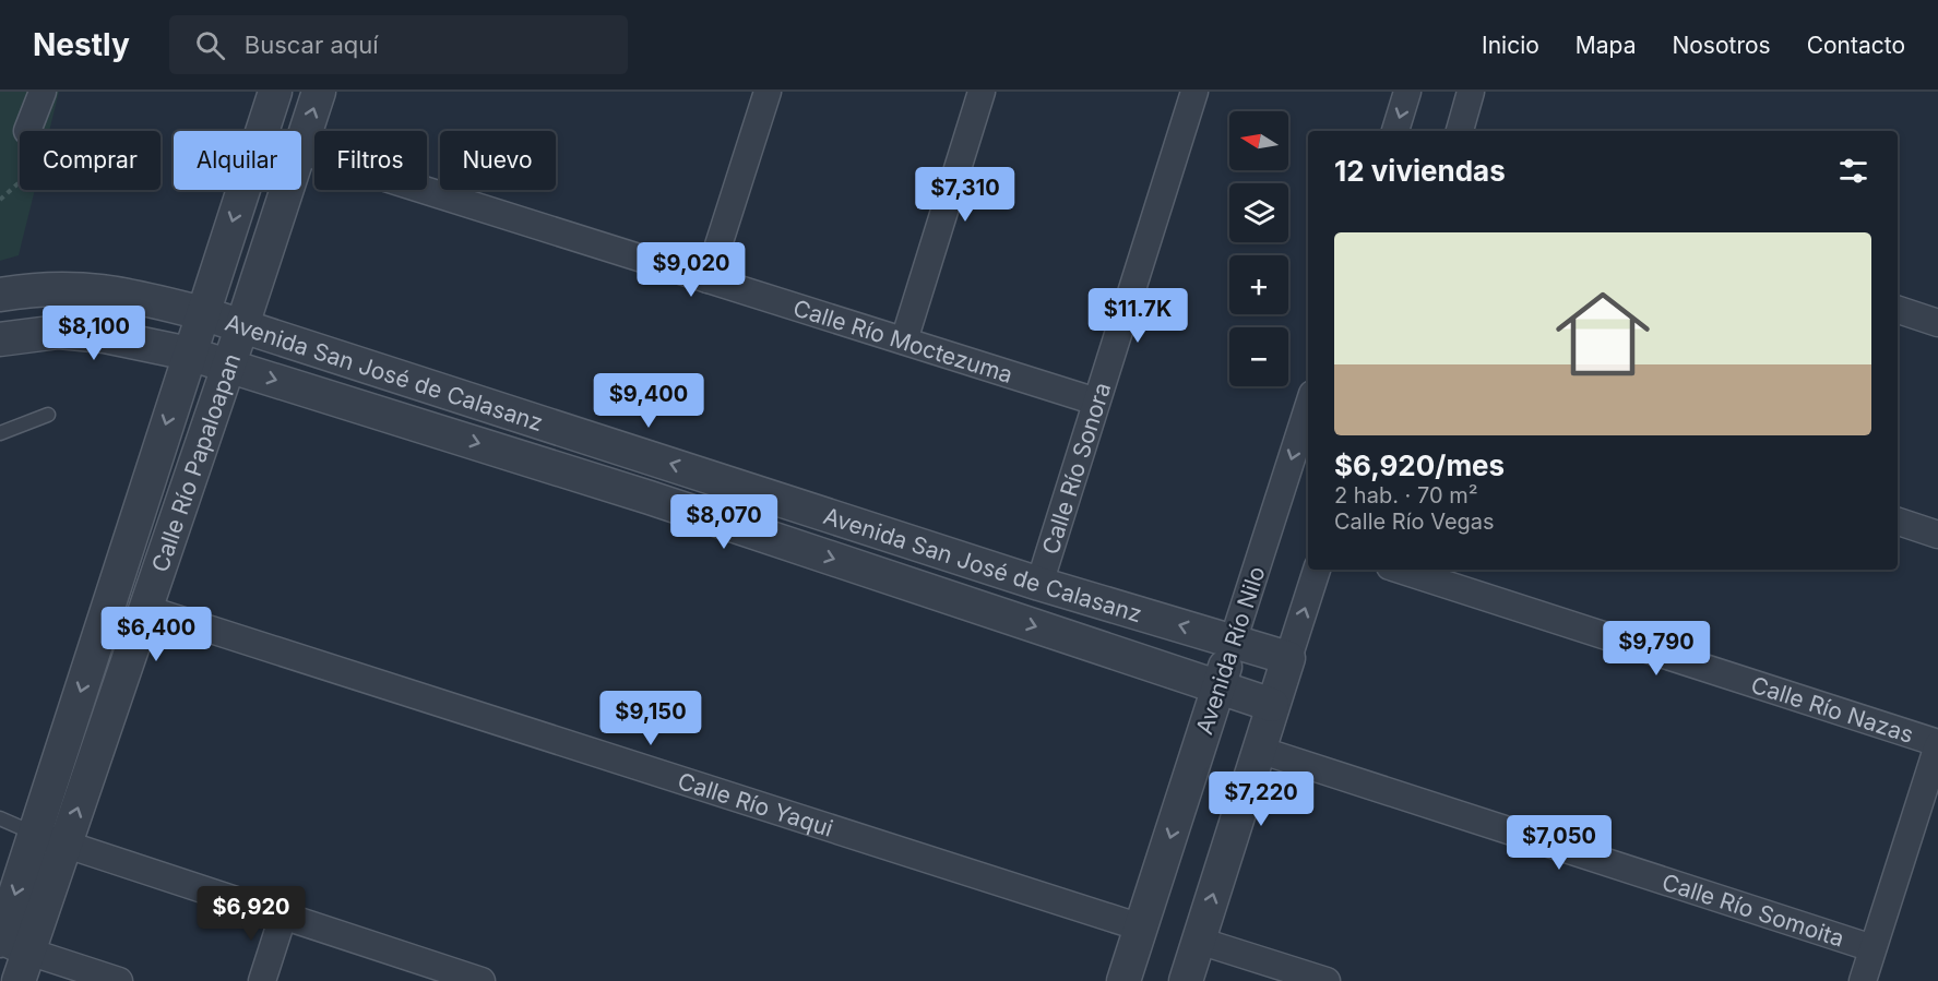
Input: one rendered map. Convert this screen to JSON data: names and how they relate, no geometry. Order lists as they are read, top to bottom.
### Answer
{
  "streets": {
    "street": [
      "Calle Río Moctezuma",
      "Avenida San José de Calasanz",
      "Calle Río Papaloapan",
      "Calle Río Sonora",
      "Avenida Río Nilo",
      "Calle Río Nazas",
      "Calle Río Yaqui",
      "Calle Río Somoita"
    ]
  },
  "crossings": [
    ["Calle Río Moctezuma", "Calle Río Sonora"],
    ["Avenida San José de Calasanz", "Calle Río Papaloapan"],
    ["Avenida San José de Calasanz", "Calle Río Sonora"],
    ["Avenida San José de Calasanz", "Avenida Río Nilo"],
    ["Calle Río Papaloapan", "Calle Río Yaqui"],
    ["Avenida Río Nilo", "Calle Río Yaqui"]
  ],
  "north": "left",
  "page": {
    "header": "Nestly",
    "search": "Buscar aquí",
    "nav": [
      "Inicio",
      "Mapa",
      "Nosotros",
      "Contacto"
    ],
    "map_buttons": ["+", "−"],
    "chip": [
      "Comprar",
      "Alquilar",
      "Filtros",
      "Nuevo"
    ],
    "heading": "12 viviendas",
    "price": [
      "$7,310",
      "$9,020",
      "$11.7K",
      "$8,100",
      "$9,400",
      "$8,070",
      "$6,400",
      "$9,790",
      "$9,150",
      "$7,220",
      "$7,050",
      "$6,920"
    ],
    "list": [
      {
        "name": "$6,920/mes",
        "note": "2 hab. · 70 m² · Calle Río Vegas"
      }
    ]
  }
}
